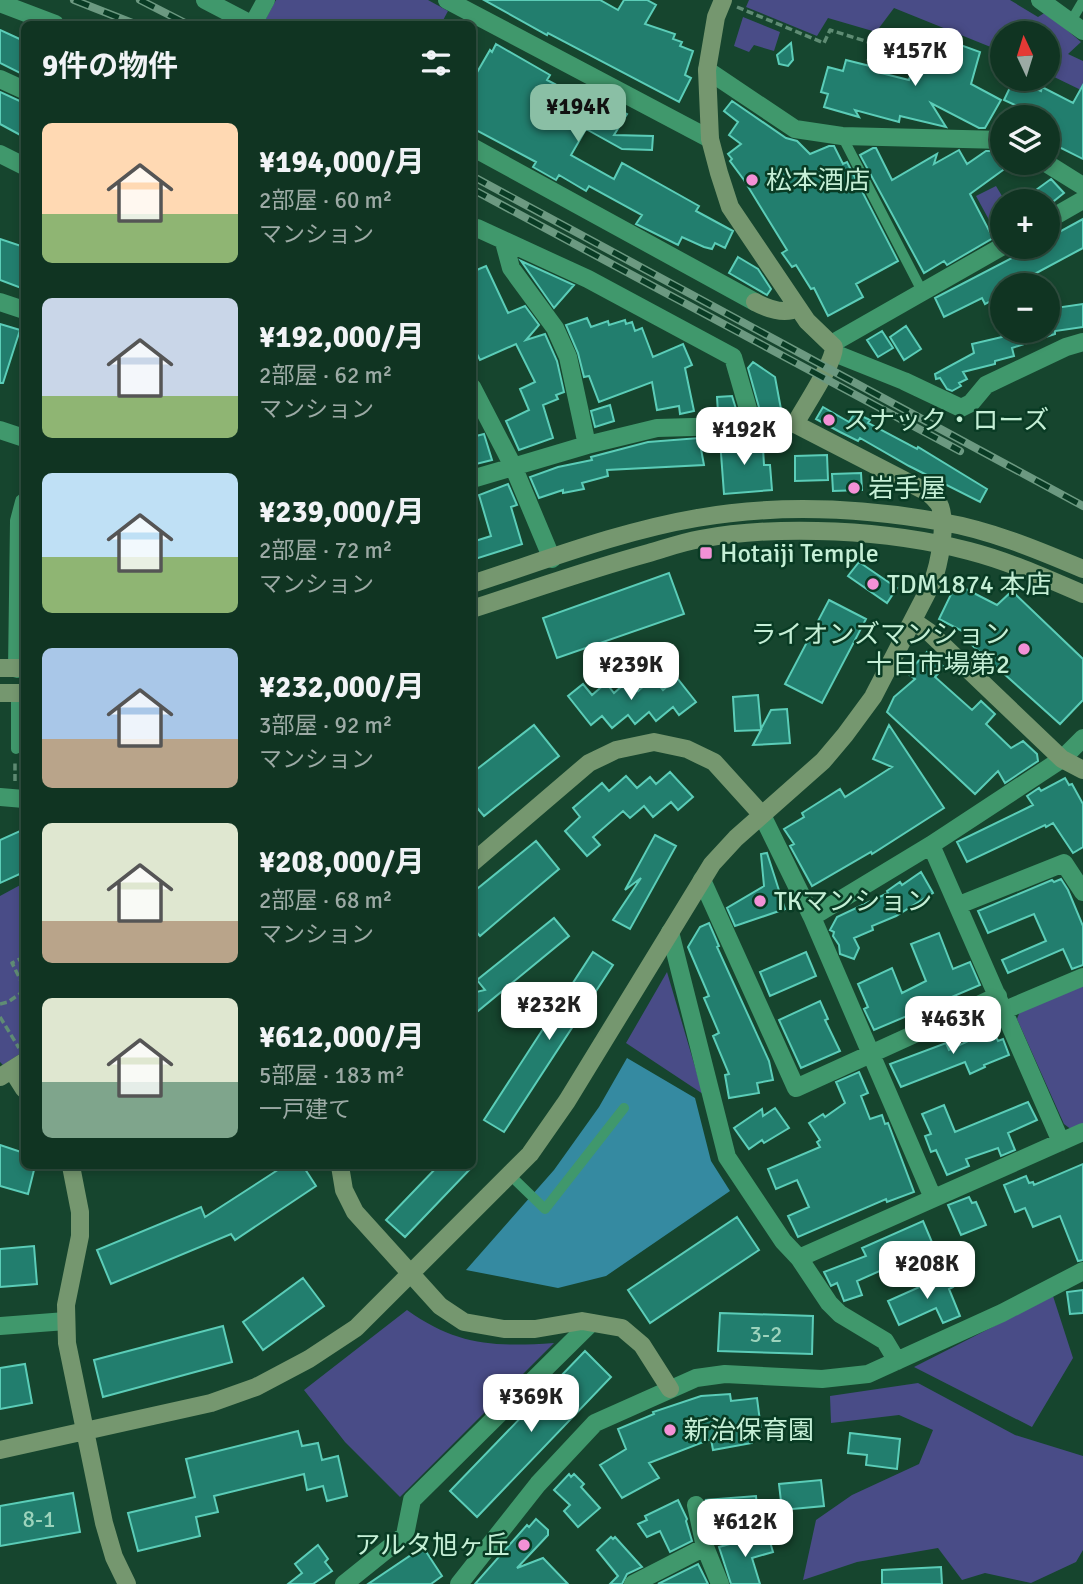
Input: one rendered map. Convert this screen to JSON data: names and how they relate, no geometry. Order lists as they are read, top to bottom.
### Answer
{
  "places": {
    "other": [
      "松本酒店",
      "スナック・ローズ",
      "岩手屋",
      "TDM1874 本店",
      "ライオンズマンション 十日市場第2",
      "TKマンション",
      "新治保育園",
      "アルタ旭ヶ丘"
    ],
    "transit": ["Hotaiji Temple"]
  },
  "house_numbers": ["3-2", "8-1"],
  "north": "top",
  "page": {
    "map_buttons": ["+", "−"],
    "heading": "9件の物件",
    "price": [
      "¥157K",
      "¥194K",
      "¥192K",
      "¥239K",
      "¥232K",
      "¥463K",
      "¥208K",
      "¥369K",
      "¥612K"
    ],
    "list": [
      {
        "name": "¥194,000/月",
        "note": "2部屋 · 60 m² · マンション"
      },
      {
        "name": "¥192,000/月",
        "note": "2部屋 · 62 m² · マンション"
      },
      {
        "name": "¥239,000/月",
        "note": "2部屋 · 72 m² · マンション"
      },
      {
        "name": "¥232,000/月",
        "note": "3部屋 · 92 m² · マンション"
      },
      {
        "name": "¥208,000/月",
        "note": "2部屋 · 68 m² · マンション"
      },
      {
        "name": "¥612,000/月",
        "note": "5部屋 · 183 m² · 一戸建て"
      }
    ]
  }
}
